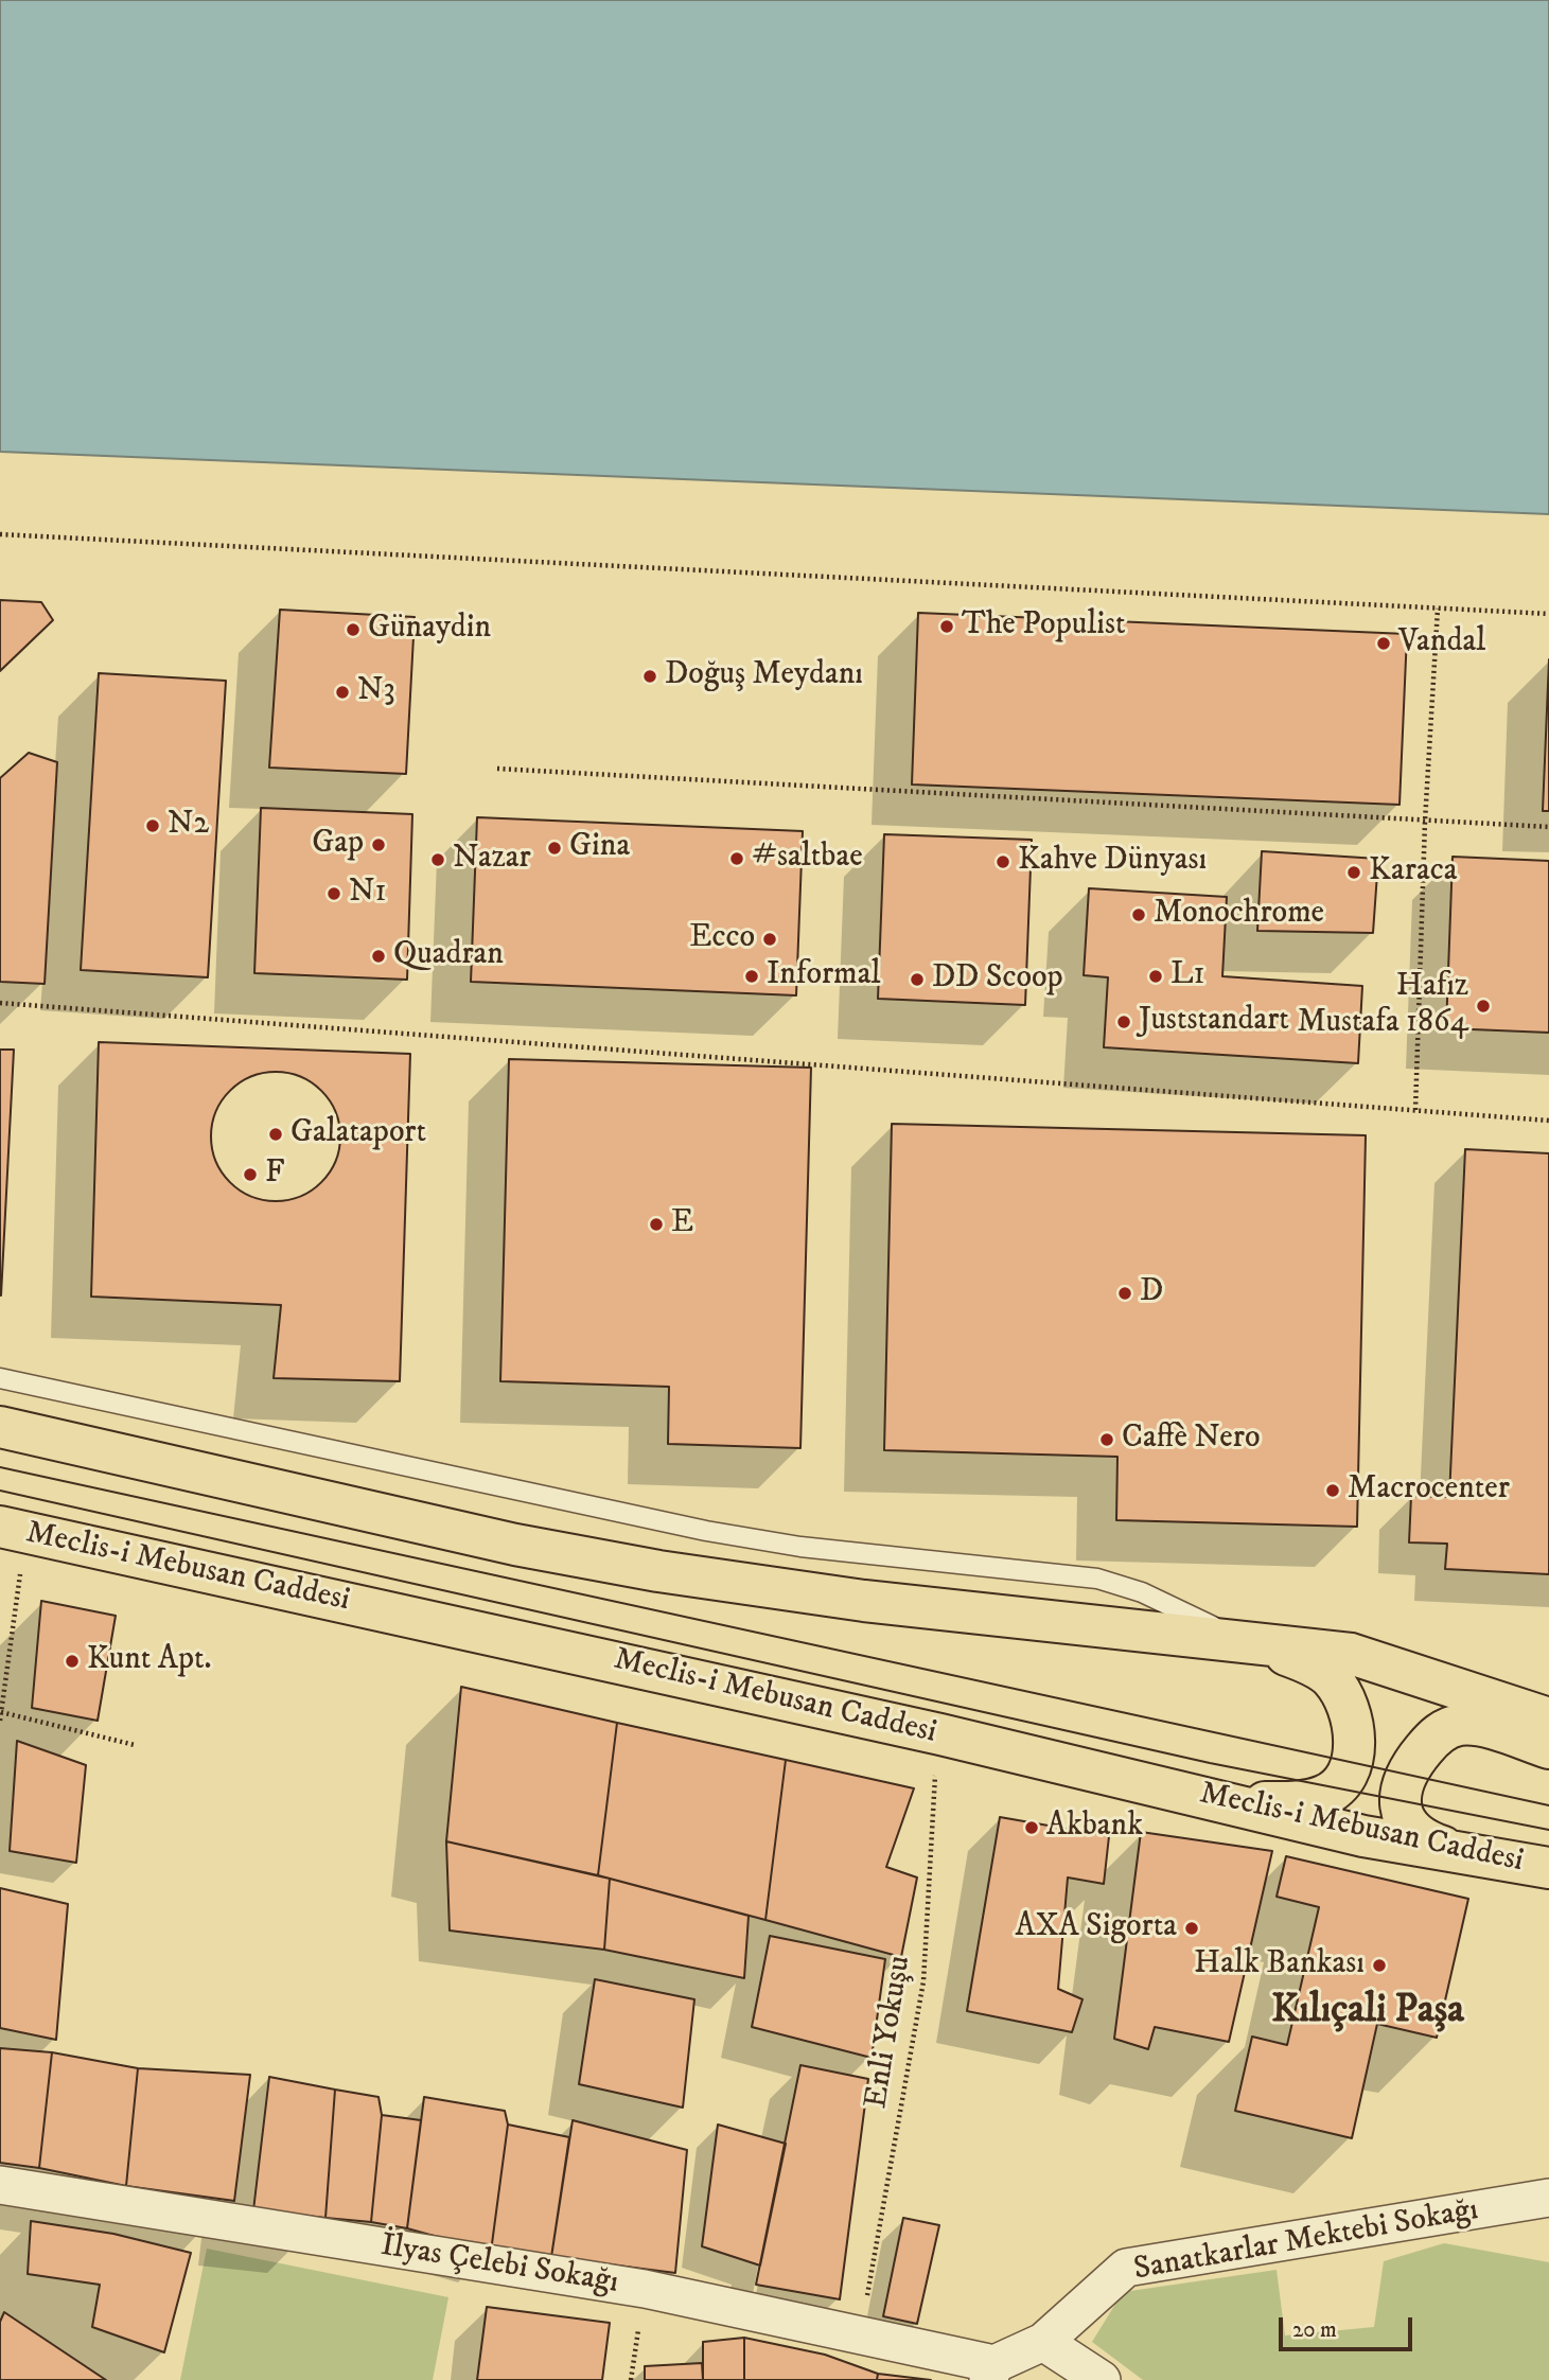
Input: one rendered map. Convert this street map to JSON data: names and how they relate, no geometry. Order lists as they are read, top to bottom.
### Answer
{
  "streets": {
    "main road": ["Meclis-i Mebusan Caddesi"],
    "street": ["Sanatkarlar Mektebi Sokağı", "İlyas Çelebi Sokağı"],
    "path": ["Enli Yokuşu"]
  },
  "crossings": [
    ["Meclis-i Mebusan Caddesi", "Enli Yokuşu"],
    ["Enli Yokuşu", "İlyas Çelebi Sokağı"],
    ["Sanatkarlar Mektebi Sokağı", "İlyas Çelebi Sokağı"]
  ],
  "districts": ["Kılıçali Paşa"],
  "places": [
    "The Populist",
    "Günaydin",
    "Vandal",
    "Doğuş Meydanı",
    "N3",
    "N2",
    "Gap",
    "Gina",
    "#saltbae",
    "Nazar",
    "Kahve Dünyası",
    "Karaca",
    "N1",
    "Monochrome",
    "Ecco",
    "Quadran",
    "Informal",
    "L1",
    "DD Scoop",
    "Hafız Mustafa 1864",
    "Juststandart",
    "Galataport",
    "F",
    "E",
    "D",
    "Caffè Nero",
    "Macrocenter",
    "Kunt Apt.",
    "Akbank",
    "AXA Sigorta",
    "Halk Bankası"
  ],
  "scale_bar": "20 m"
}
